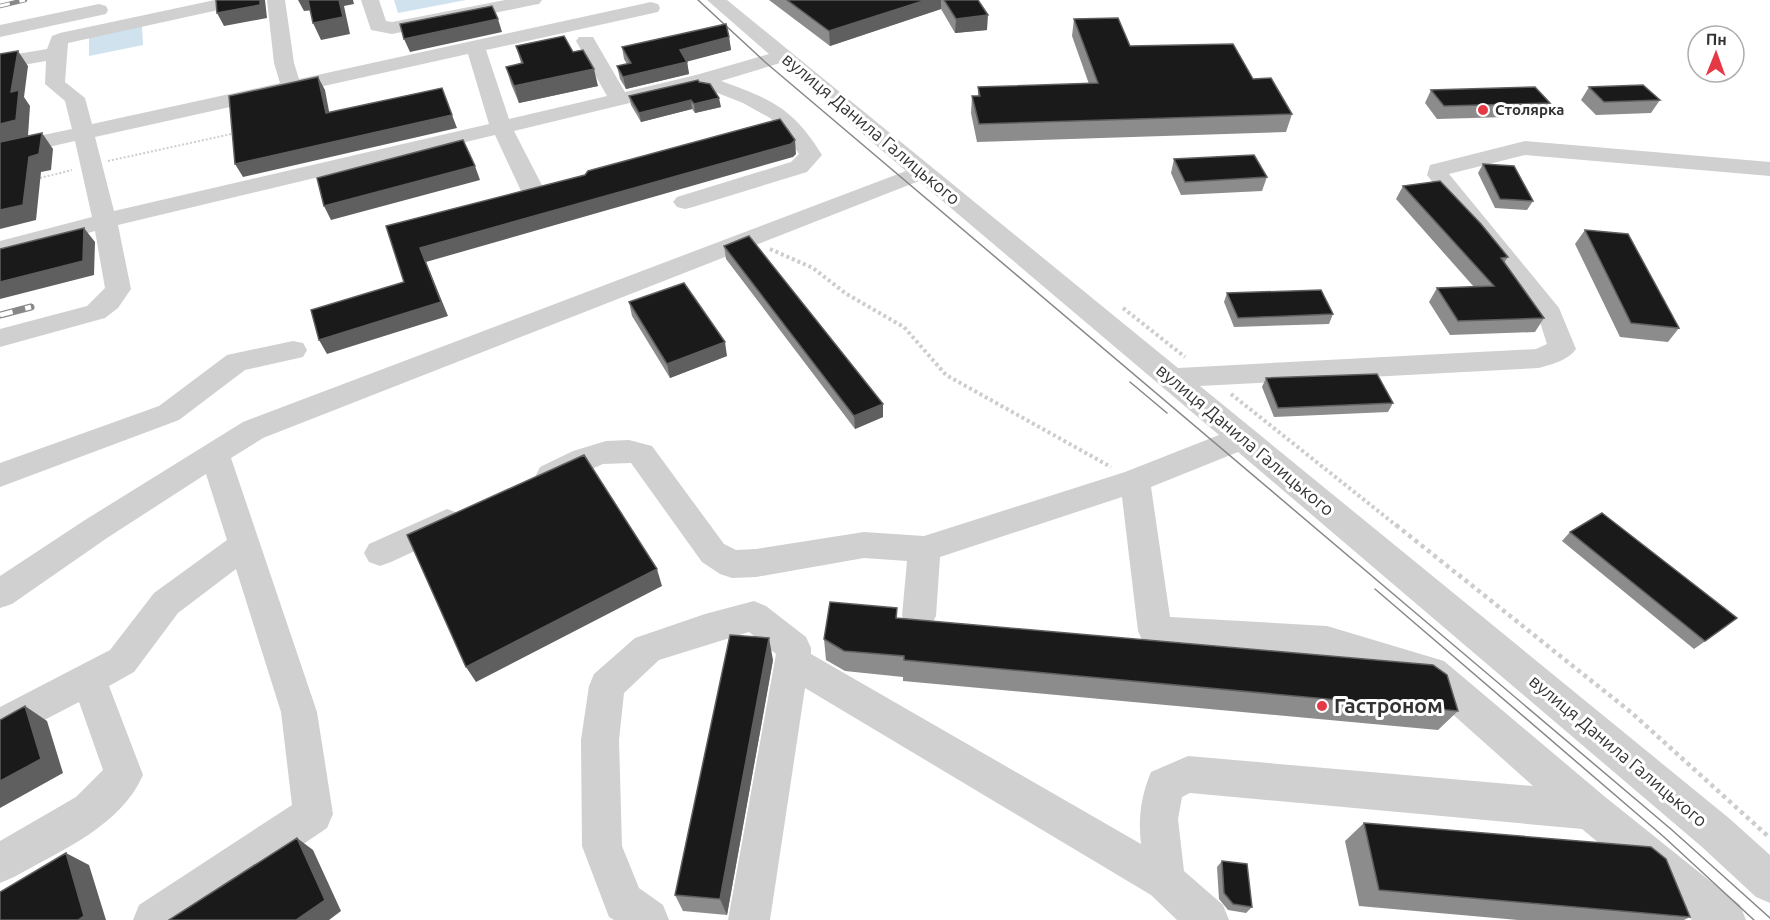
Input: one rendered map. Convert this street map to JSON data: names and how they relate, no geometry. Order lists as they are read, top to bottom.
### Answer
{
  "streets": {
    "street": ["вулиця Данила Галицького"]
  },
  "places": ["Столярка", "Гастроном"],
  "north": "top"
}
